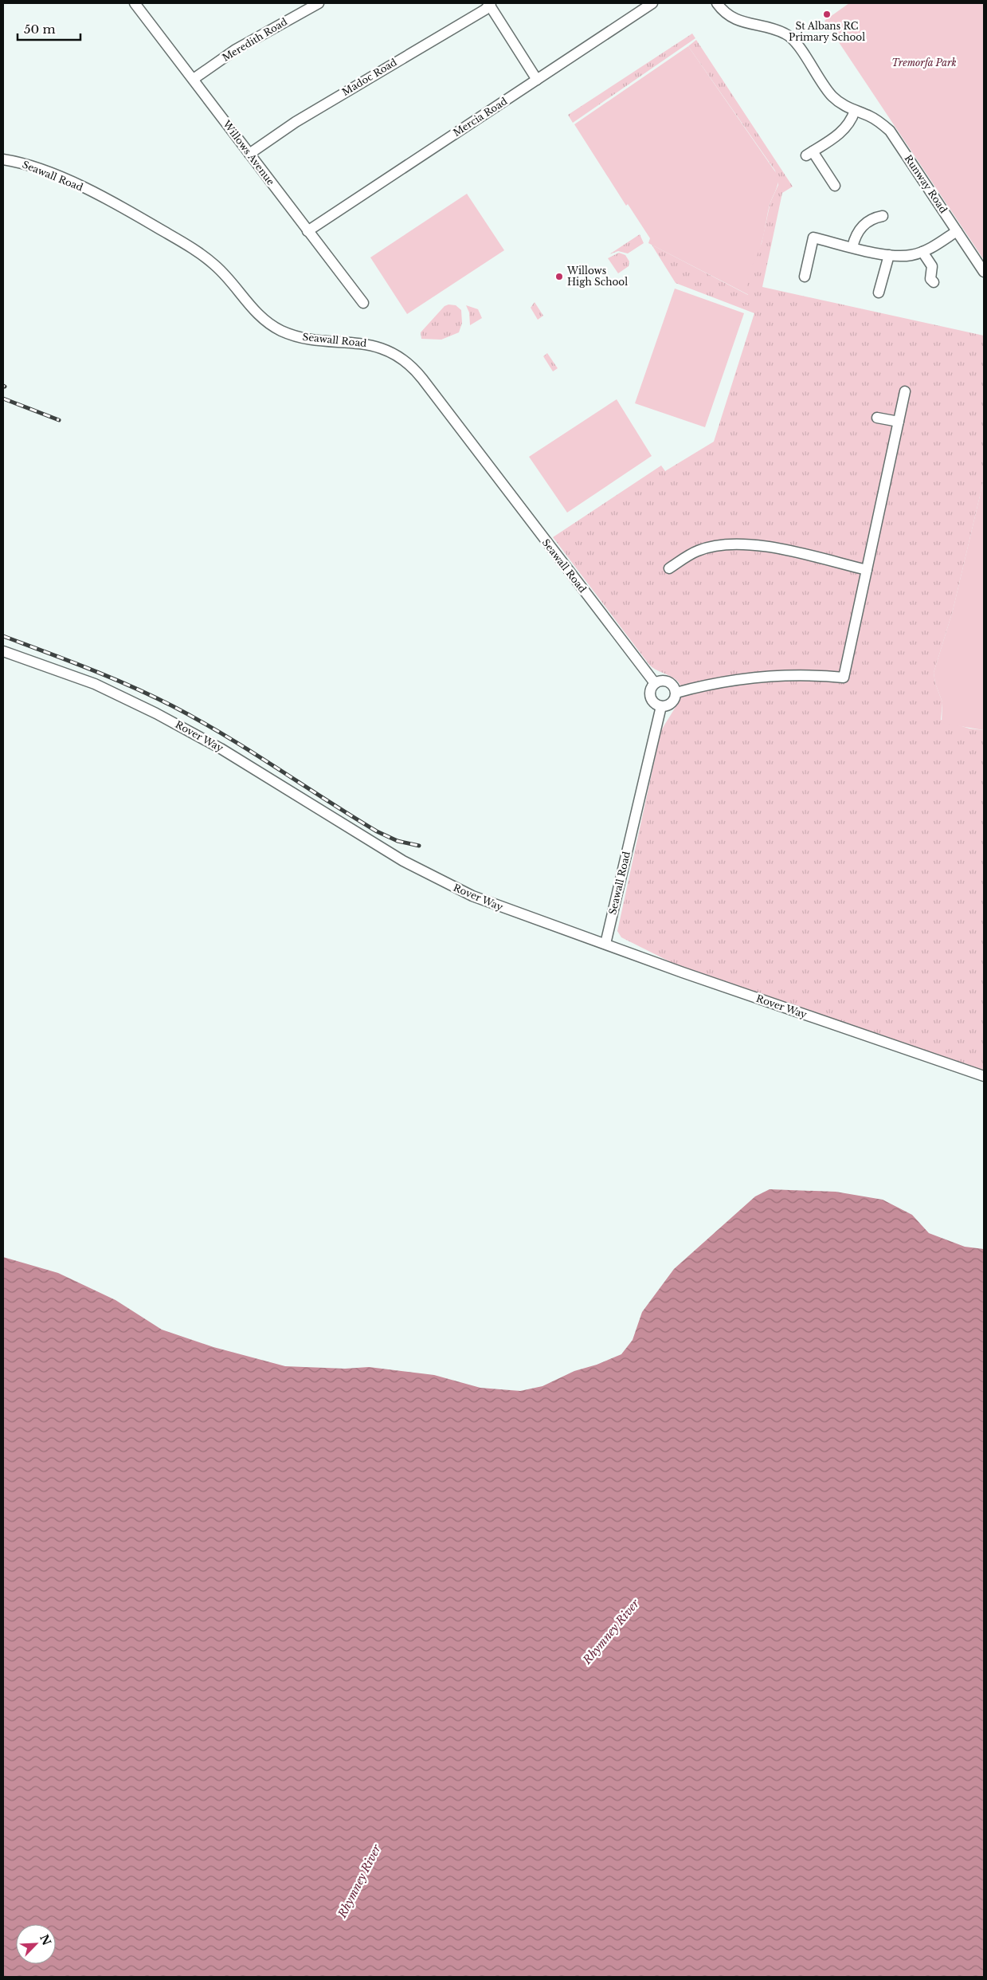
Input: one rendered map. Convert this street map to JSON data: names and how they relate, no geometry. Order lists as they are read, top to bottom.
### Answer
{
  "streets": {
    "street": [
      "Meredith Road",
      "Madoc Road",
      "Mercia Road",
      "Willows Avenue",
      "Seawall Road",
      "Runway Road",
      "Rover Way"
    ]
  },
  "crossings": [
    ["Meredith Road", "Willows Avenue"],
    ["Madoc Road", "Willows Avenue"],
    ["Mercia Road", "Willows Avenue"],
    ["Seawall Road", "Rover Way"]
  ],
  "water": ["Rhymney River"],
  "parks": ["Tremorfa Park"],
  "places": ["St Albans RC Primary School", "Willows High School"],
  "scale_bar": "50 m",
  "north": "top right"
}
